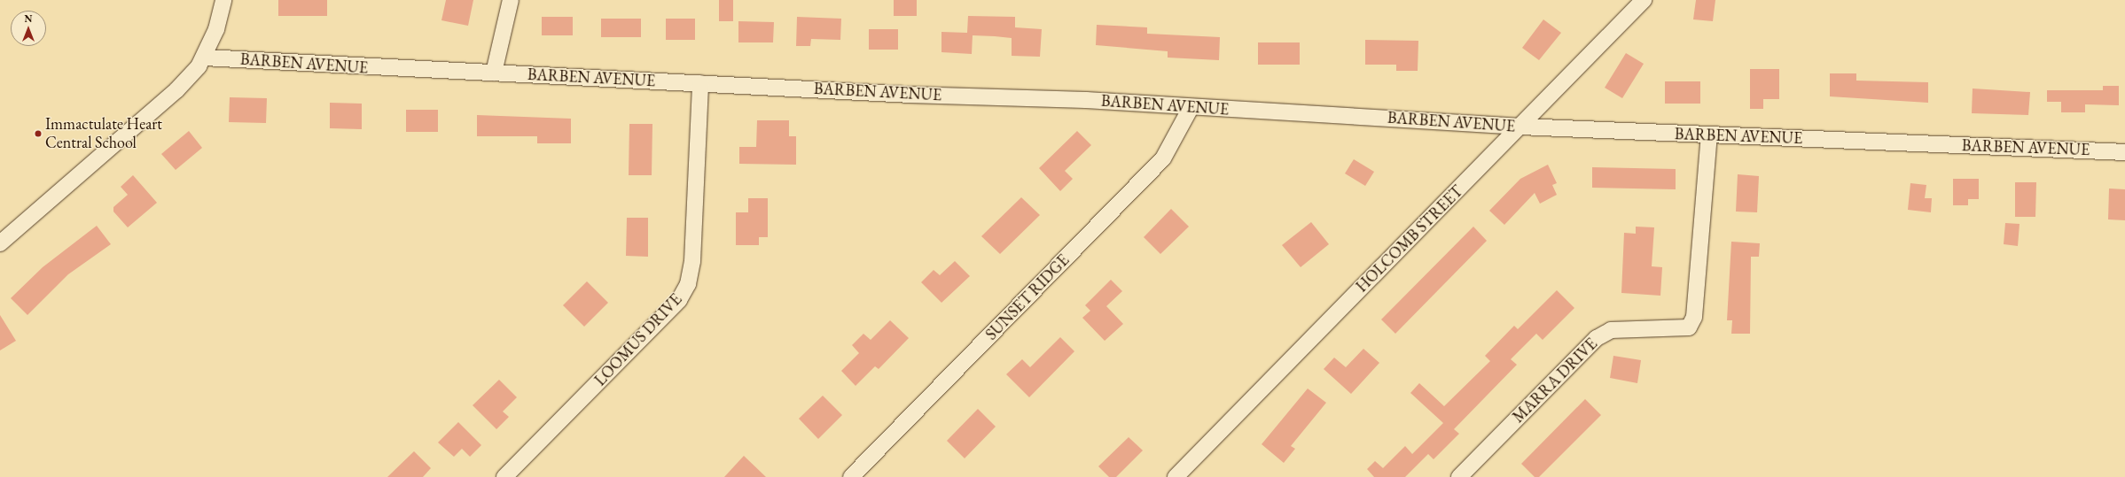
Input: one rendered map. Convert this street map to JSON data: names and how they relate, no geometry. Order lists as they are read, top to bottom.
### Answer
{
  "streets": {
    "street": [
      "BARBEN AVENUE",
      "HOLCOMB STREET",
      "SUNSET RIDGE",
      "LOOMUS DRIVE",
      "MARRA DRIVE"
    ]
  },
  "crossings": [
    ["BARBEN AVENUE", "HOLCOMB STREET"],
    ["BARBEN AVENUE", "SUNSET RIDGE"],
    ["BARBEN AVENUE", "LOOMUS DRIVE"],
    ["BARBEN AVENUE", "MARRA DRIVE"]
  ],
  "places": ["Immactulate Heart Central School"],
  "north": "top"
}
